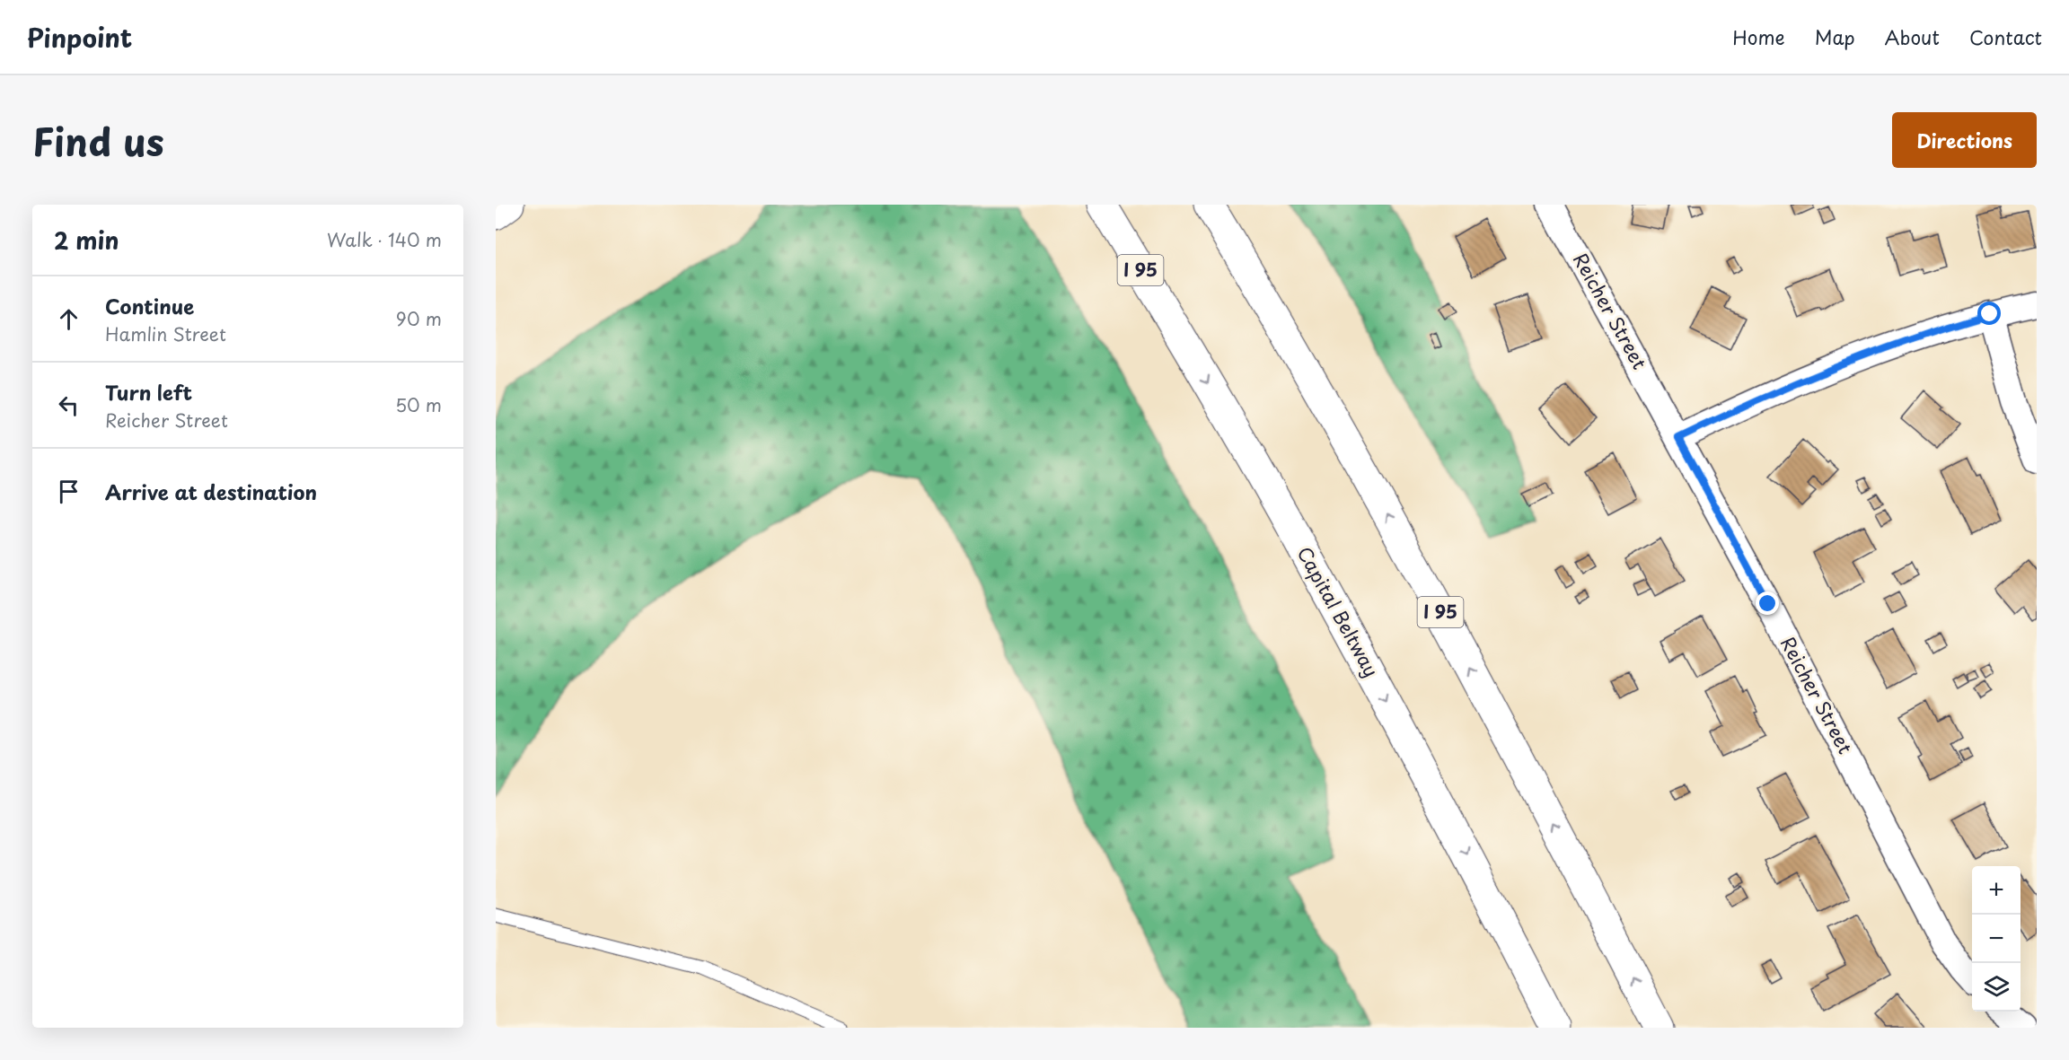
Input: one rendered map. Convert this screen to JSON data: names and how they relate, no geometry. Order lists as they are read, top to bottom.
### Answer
{
  "streets": {
    "main road": ["I 95", "Capital Beltway"],
    "street": ["Reicher Street"]
  },
  "page": {
    "header": "Pinpoint",
    "nav": [
      "Home",
      "Map",
      "About",
      "Contact"
    ],
    "title": "Find us",
    "buttons": "Directions",
    "heading": ["2 min", "Walk · 140 m"],
    "list": [
      ["Continue", "Hamlin Street", "90 m"],
      ["Turn left", "Reicher Street", "50 m"],
      "Arrive at destination"
    ],
    "map_buttons": ["+", "−"]
  }
}
